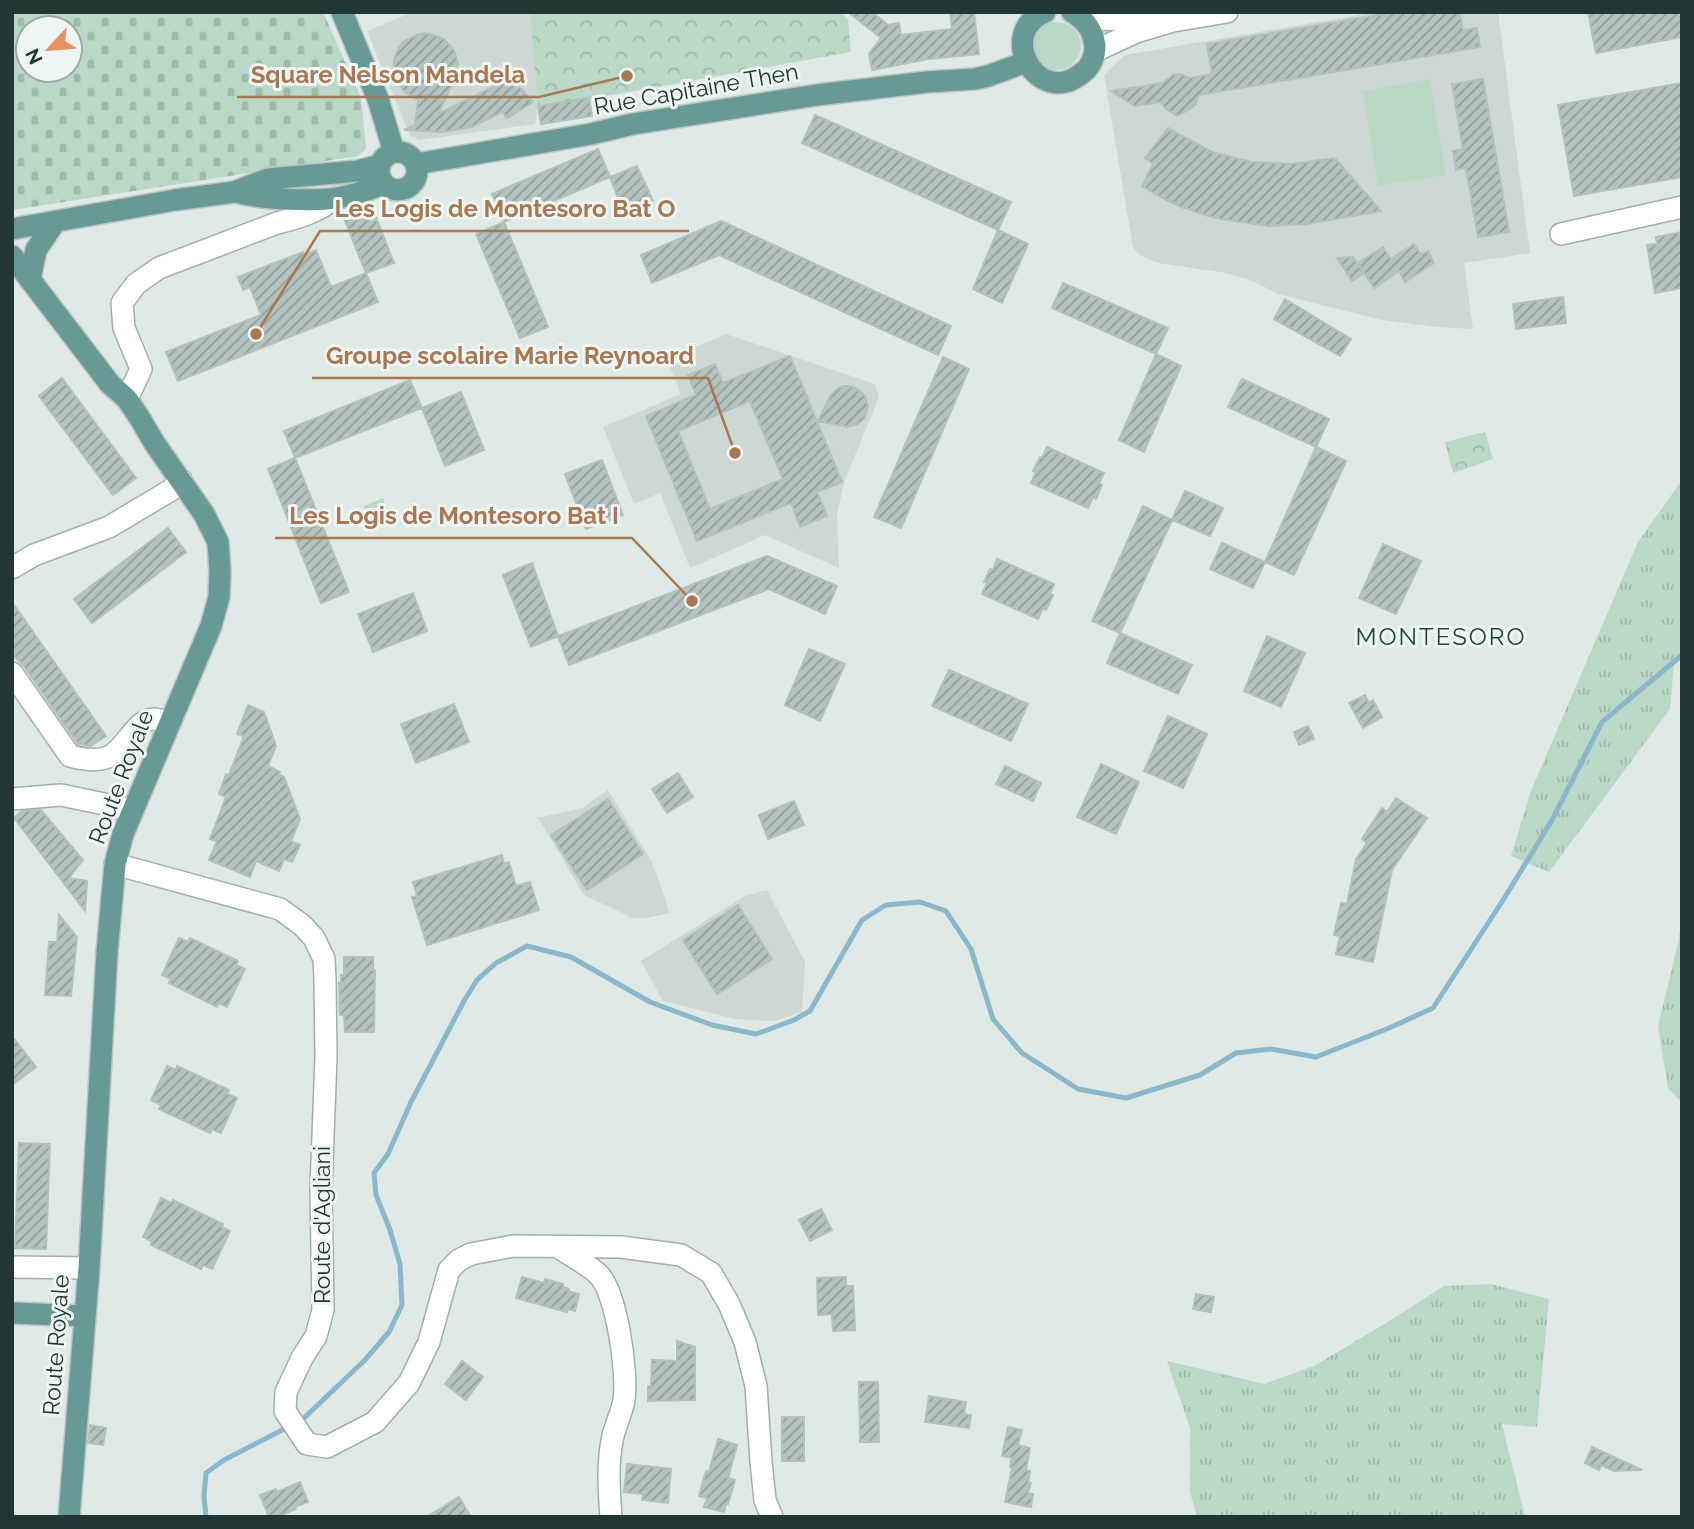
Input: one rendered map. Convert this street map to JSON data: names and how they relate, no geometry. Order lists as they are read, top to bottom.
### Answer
{
  "streets": {
    "main road": ["Rue Capitaine Then", "Route Royale"],
    "street": ["Route d'Agliani"]
  },
  "crossings": [
    ["Route Royale", "Route d'Agliani"]
  ],
  "districts": ["MONTESORO"],
  "places": [
    "Square Nelson Mandela",
    "Les Logis de Montesoro Bat O",
    "Groupe scolaire Marie Reynoard",
    "Les Logis de Montesoro Bat I"
  ],
  "north": "bottom left"
}
